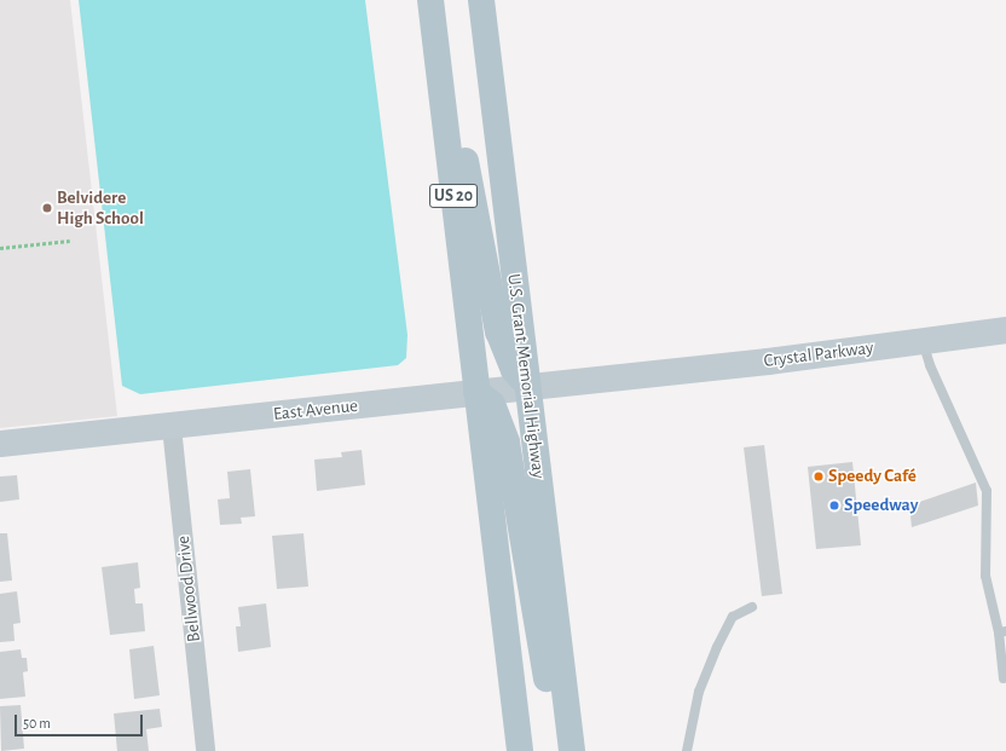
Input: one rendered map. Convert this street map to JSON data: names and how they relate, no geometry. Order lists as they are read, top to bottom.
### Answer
{
  "streets": {
    "main road": ["US 20", "U.S. Grant Memorial Highway"],
    "street": ["Crystal Parkway", "East Avenue", "Bellwood Drive"]
  },
  "crossings": [
    ["US 20", "East Avenue"],
    ["Crystal Parkway", "East Avenue"],
    ["U.S. Grant Memorial Highway", "East Avenue"],
    ["East Avenue", "Bellwood Drive"]
  ],
  "places": ["Belvidere High School", "Speedy Café", "Speedway"],
  "scale_bar": "50 m"
}
